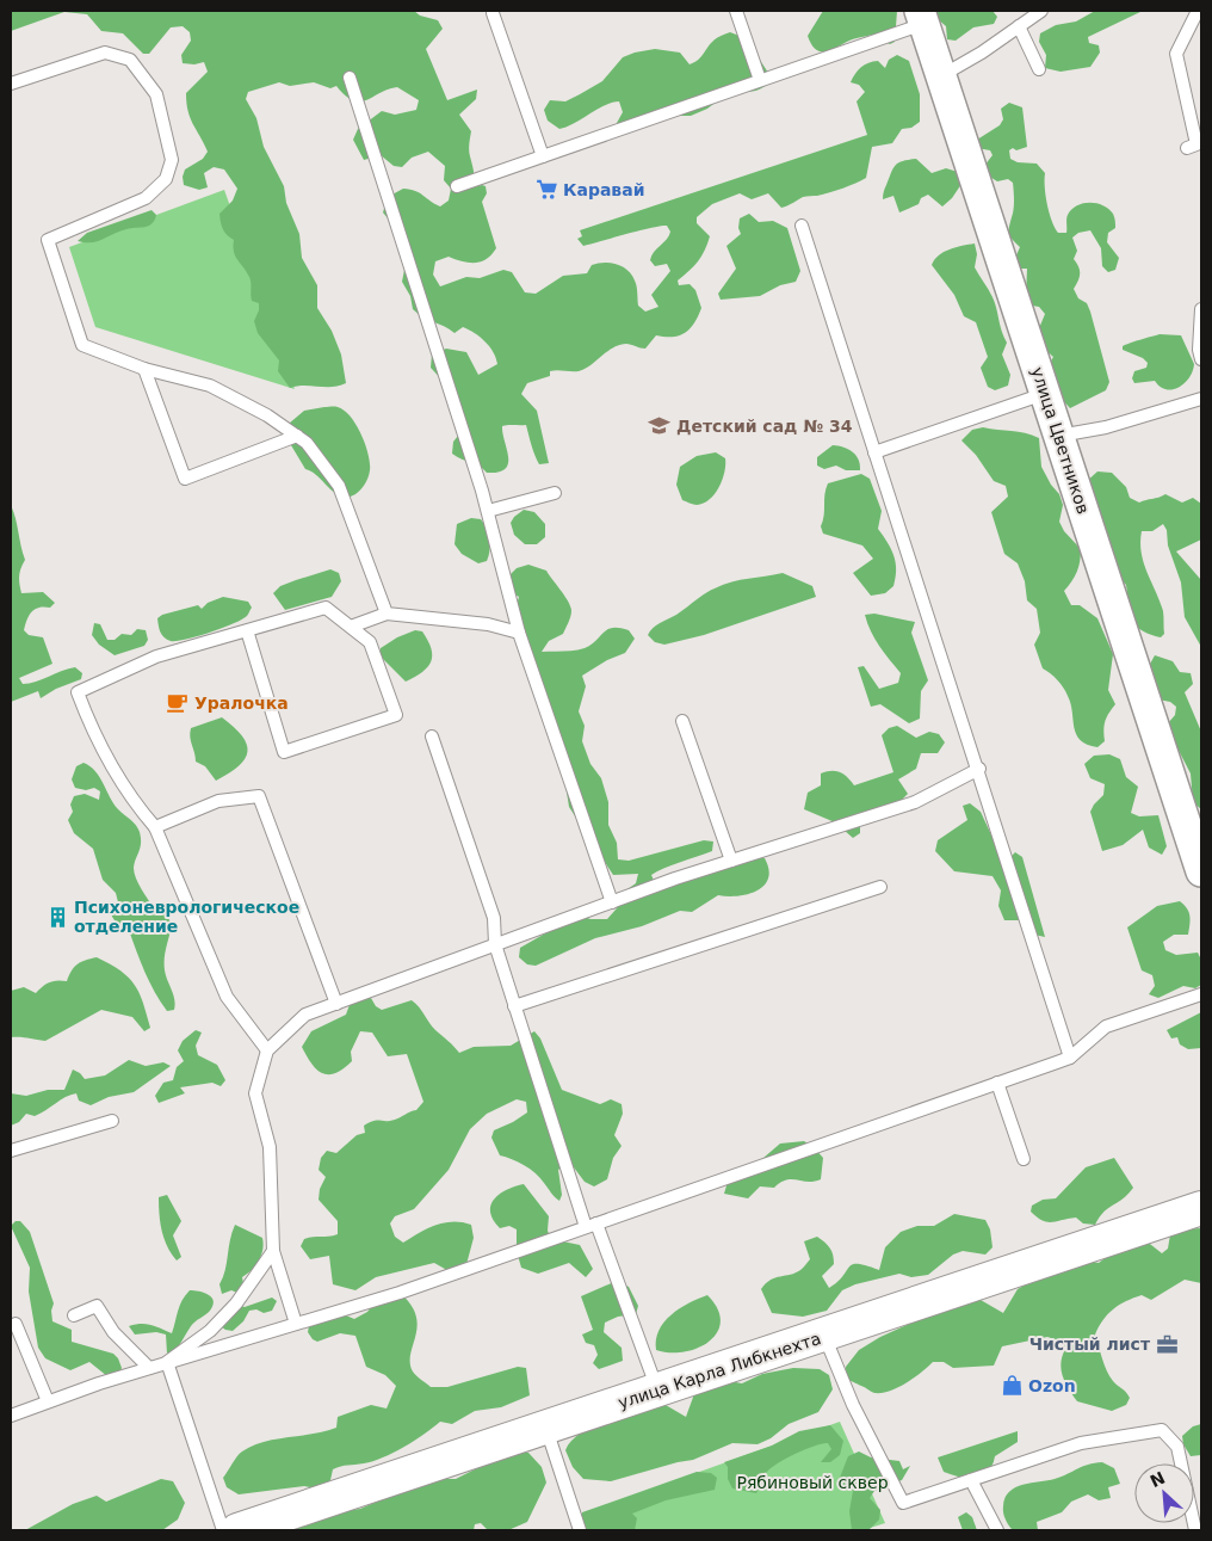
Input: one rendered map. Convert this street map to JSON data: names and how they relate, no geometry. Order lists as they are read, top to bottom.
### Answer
{
  "streets": {
    "main road": ["улица Карла Либкнехта"],
    "street": ["улица Цветников"]
  },
  "parks": ["Рябиновый сквер"],
  "places": {
    "supermarket": ["Каравай"],
    "school or university": ["Детский сад № 34"],
    "cafe": ["Уралочка"],
    "building": ["Психоневрологическое отделение"],
    "office": ["Чистый лист"],
    "shop": ["Ozon"]
  },
  "north": "top left"
}
